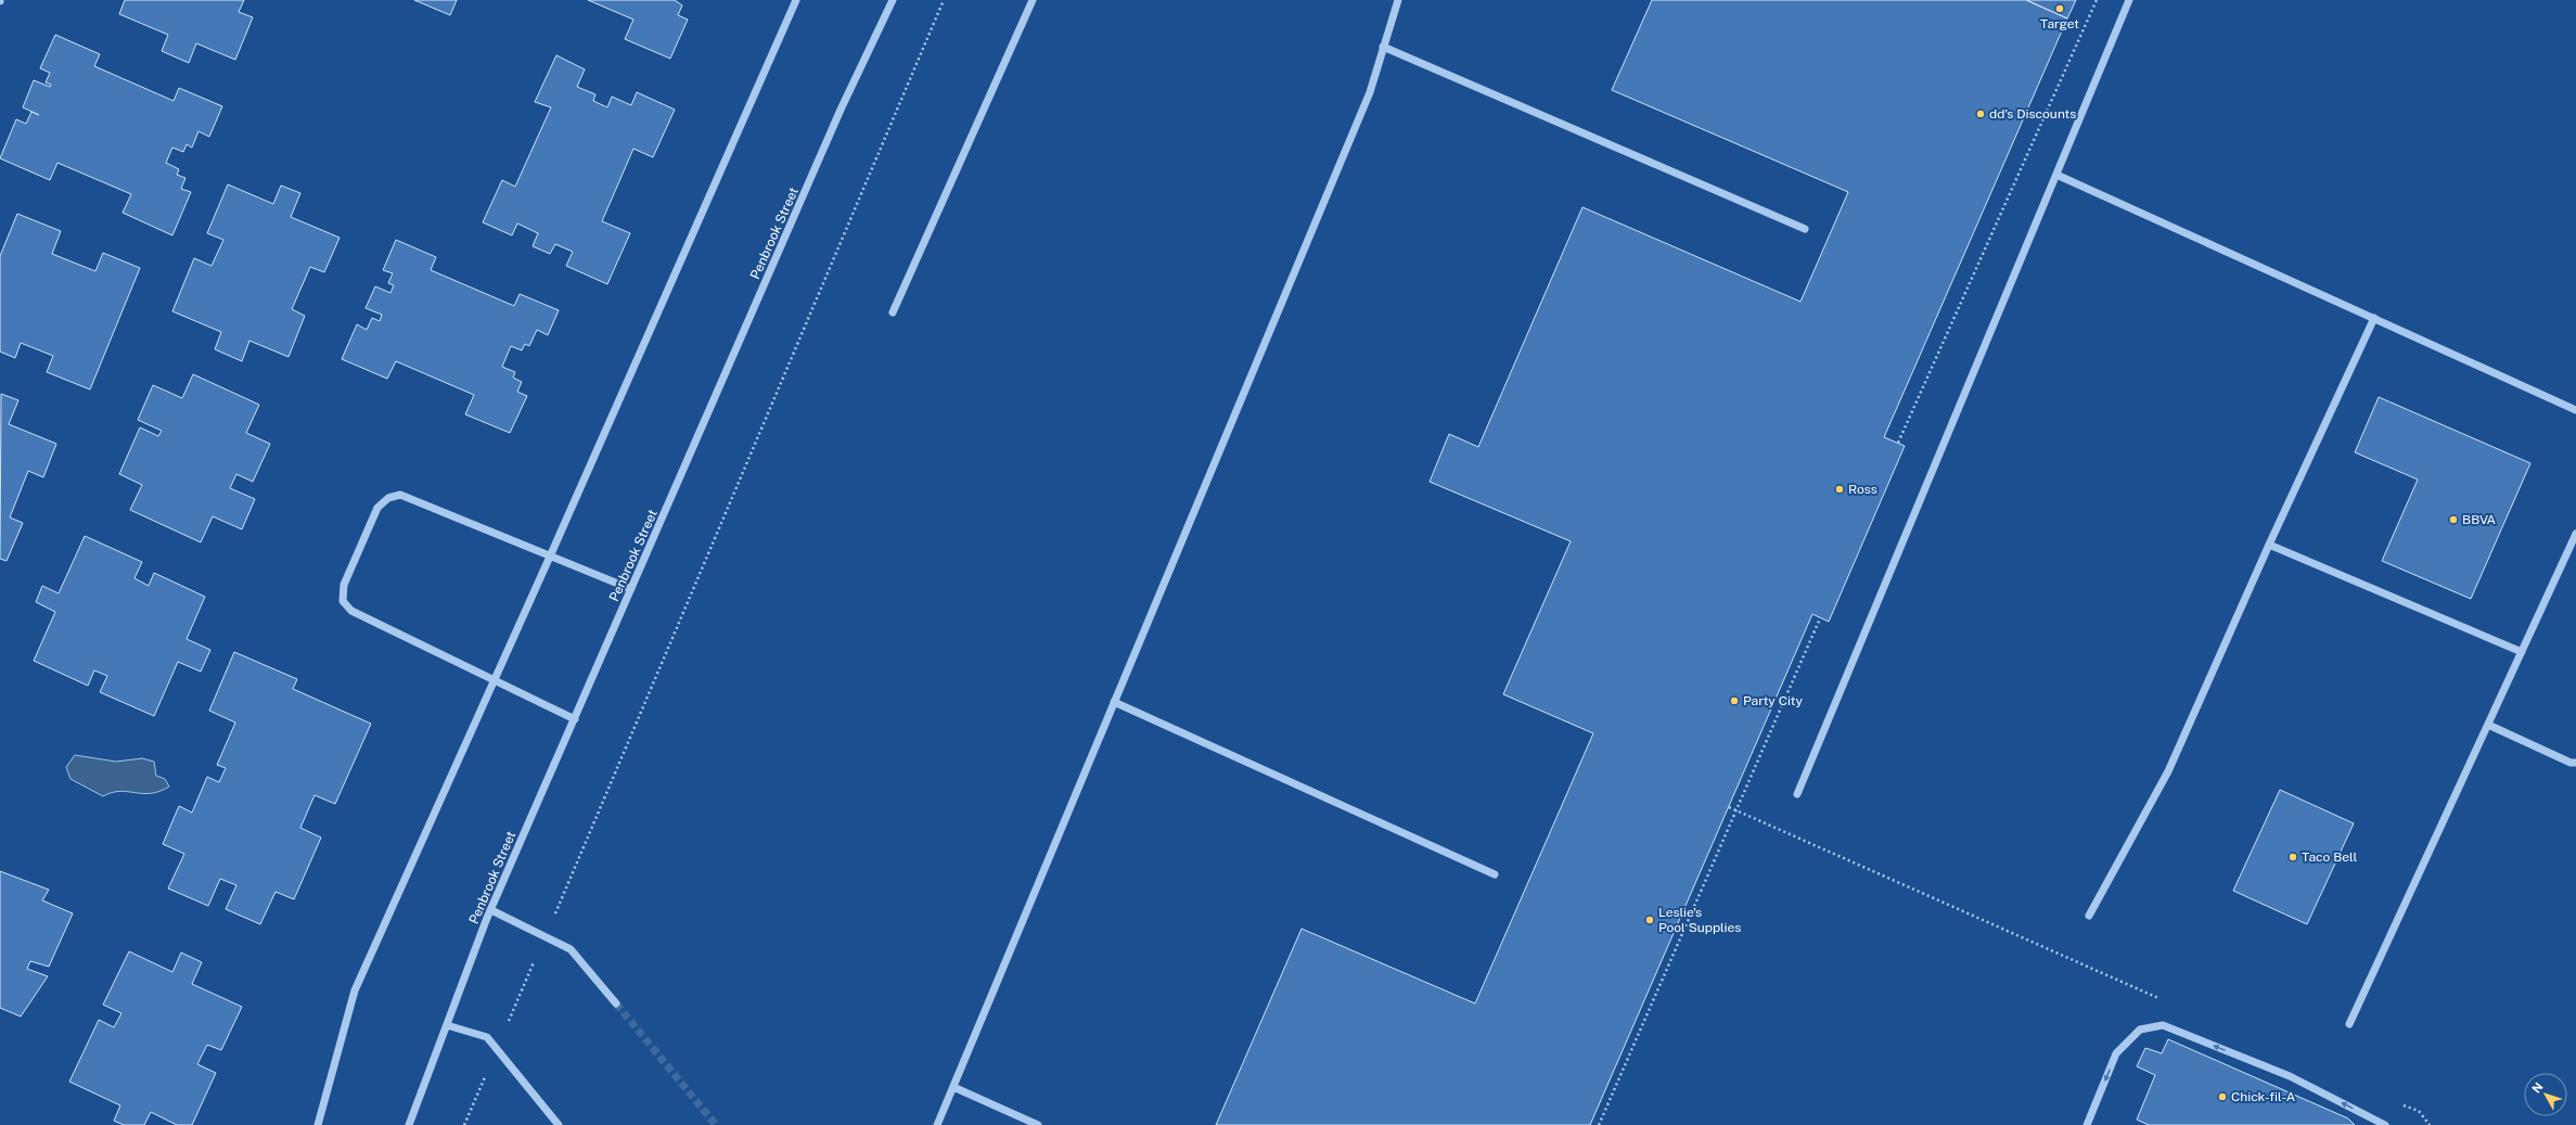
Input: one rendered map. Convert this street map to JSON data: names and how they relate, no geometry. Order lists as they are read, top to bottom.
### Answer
{
  "streets": {
    "street": ["Penbrook Street"]
  },
  "places": [
    "Target",
    "dd's Discounts",
    "Ross",
    "BBVA",
    "Party City",
    "Taco Bell",
    "Leslie's Pool Supplies",
    "Chick-fil-A"
  ],
  "north": "top left"
}
